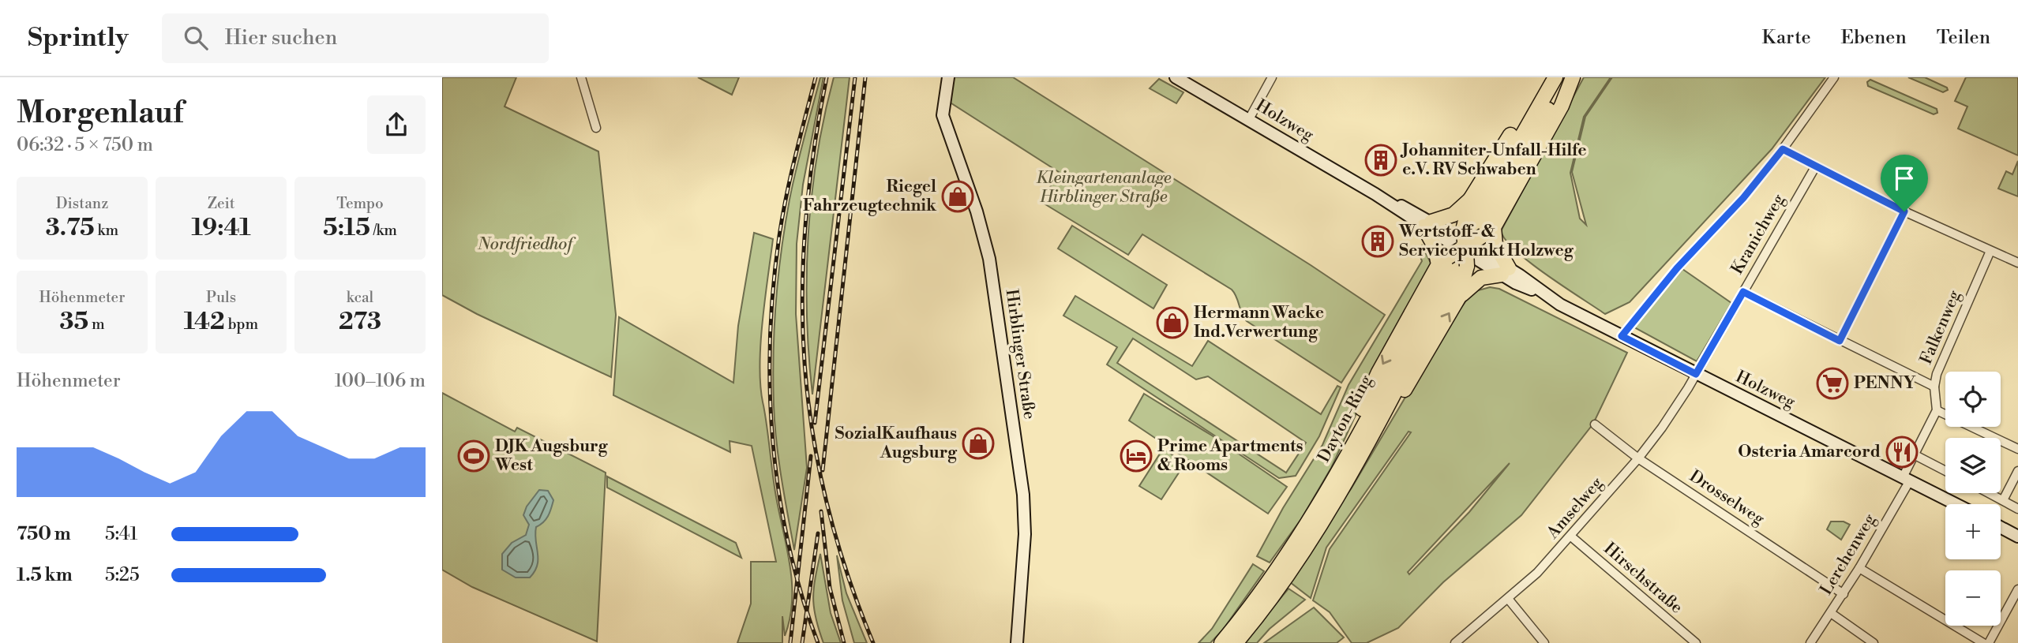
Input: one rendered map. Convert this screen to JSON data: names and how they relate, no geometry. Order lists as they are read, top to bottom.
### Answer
{
  "streets": {
    "highway": ["Dayton-Ring"],
    "street": [
      "Holzweg",
      "Kranichweg",
      "Falkenweg",
      "Hirblinger Straße",
      "Drosselweg",
      "Amselweg",
      "Lerchenweg",
      "Hirschstraße"
    ]
  },
  "crossings": [
    ["Holzweg", "Kranichweg"],
    ["Holzweg", "Dayton-Ring"],
    ["Holzweg", "Amselweg"],
    ["Holzweg", "Lerchenweg"],
    ["Kranichweg", "Amselweg"],
    ["Drosselweg", "Amselweg"],
    ["Drosselweg", "Lerchenweg"],
    ["Amselweg", "Hirschstraße"]
  ],
  "parks": ["Kleingartenanlage Hirblinger Straße", "Nordfriedhof"],
  "places": {
    "building": ["Johanniter-Unfall-Hilfe e.V. RV Schwaben", "Wertstoff- & Servicepunkt Holzweg"],
    "shop": ["Riegel Fahrzeugtechnik", "Hermann Wacke Ind.Verwertung", "SozialKaufhaus Augsburg"],
    "supermarket": ["PENNY"],
    "restaurant": ["Osteria Amarcord"],
    "sports": ["DJK Augsburg West"],
    "hotel": ["Prime Apartments & Rooms"]
  },
  "page": {
    "header": "Sprintly",
    "search": "Hier suchen",
    "nav": ["Karte", "Ebenen", "Teilen"],
    "heading": ["Morgenlauf", "06:32 · 5 × 750 m"],
    "stats": [
      ["Distanz", "3.75 km"],
      ["Zeit", "19:41"],
      ["Tempo", "5:15 /km"],
      ["Höhenmeter", "35 m"],
      ["Puls", "142 bpm"],
      ["kcal", "273"]
    ],
    "chart": ["Höhenmeter", "100–106 m"],
    "map_buttons": ["+", "−"],
    "list": [
      {
        "name": "750 m",
        "note": "5:41"
      },
      {
        "name": "1.5 km",
        "note": "5:25"
      }
    ]
  }
}
